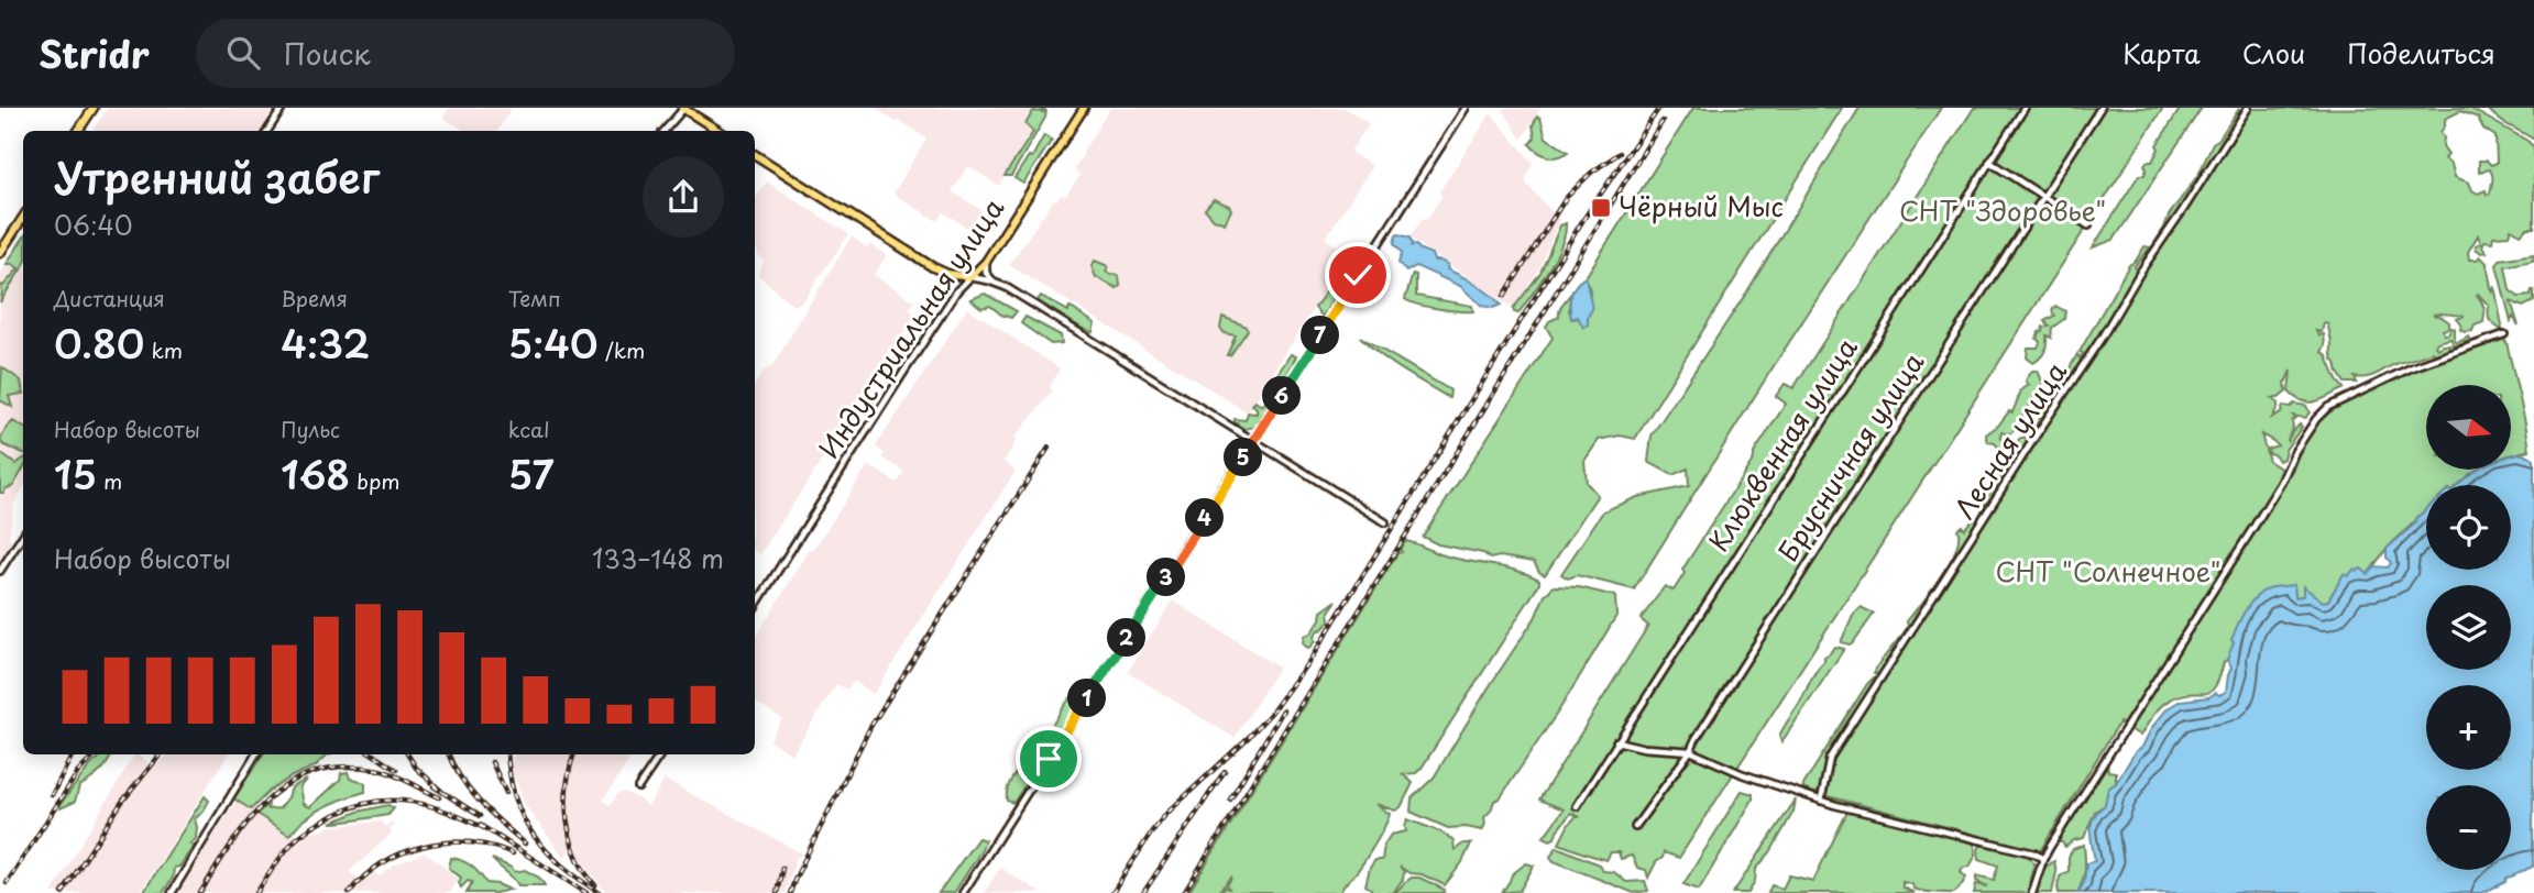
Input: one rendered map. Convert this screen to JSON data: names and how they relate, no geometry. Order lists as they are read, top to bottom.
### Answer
{
  "streets": {
    "main road": ["Индустриальная улица"],
    "street": ["Лесная улица", "Клюквенная улица", "Брусничная улица"]
  },
  "parks": ["СНТ \"Здоровье\"", "СНТ \"Солнечное\""],
  "places": {
    "transit": ["Чёрный Мыс"]
  },
  "north": "right",
  "page": {
    "header": "Stridr",
    "search": "Поиск",
    "nav": ["Карта", "Слои", "Поделиться"],
    "heading": ["Утренний забег", "06:40"],
    "stats": [
      ["Дистанция", "0.80 km"],
      ["Время", "4:32"],
      ["Темп", "5:40 /km"],
      ["Набор высоты", "15 m"],
      ["Пульс", "168 bpm"],
      ["kcal", "57"]
    ],
    "pins": [
      "7",
      "6",
      "5",
      "4",
      "3",
      "2",
      "1"
    ],
    "map_buttons": ["+", "−"],
    "chart": ["Набор высоты", "133–148 m"]
  }
}
